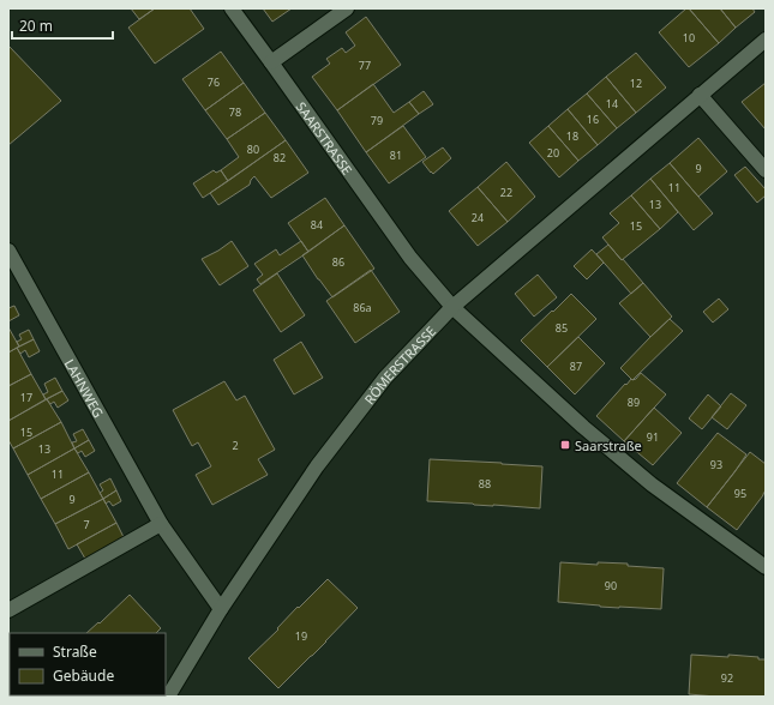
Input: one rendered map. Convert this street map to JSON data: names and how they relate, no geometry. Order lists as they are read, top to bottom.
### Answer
{
  "streets": {
    "street": ["SAARSTRASSE", "RÖMERSTRASSE", "LAHNWEG"]
  },
  "crossings": [
    ["SAARSTRASSE", "RÖMERSTRASSE"],
    ["RÖMERSTRASSE", "LAHNWEG"]
  ],
  "places": {
    "transit": ["Saarstraße"]
  },
  "house_numbers": [
    "10",
    "77",
    "76",
    "12",
    "14",
    "78",
    "16",
    "79",
    "18",
    "80",
    "20",
    "81",
    "82",
    "9",
    "11",
    "22",
    "13",
    "24",
    "84",
    "15",
    "86",
    "86a",
    "85",
    "87",
    "17",
    "89",
    "15",
    "91",
    "2",
    "13",
    "93",
    "11",
    "88",
    "95",
    "9",
    "7",
    "90",
    "19",
    "92"
  ],
  "legend": ["Straße", "Gebäude"],
  "scale_bar": "20 m"
}
